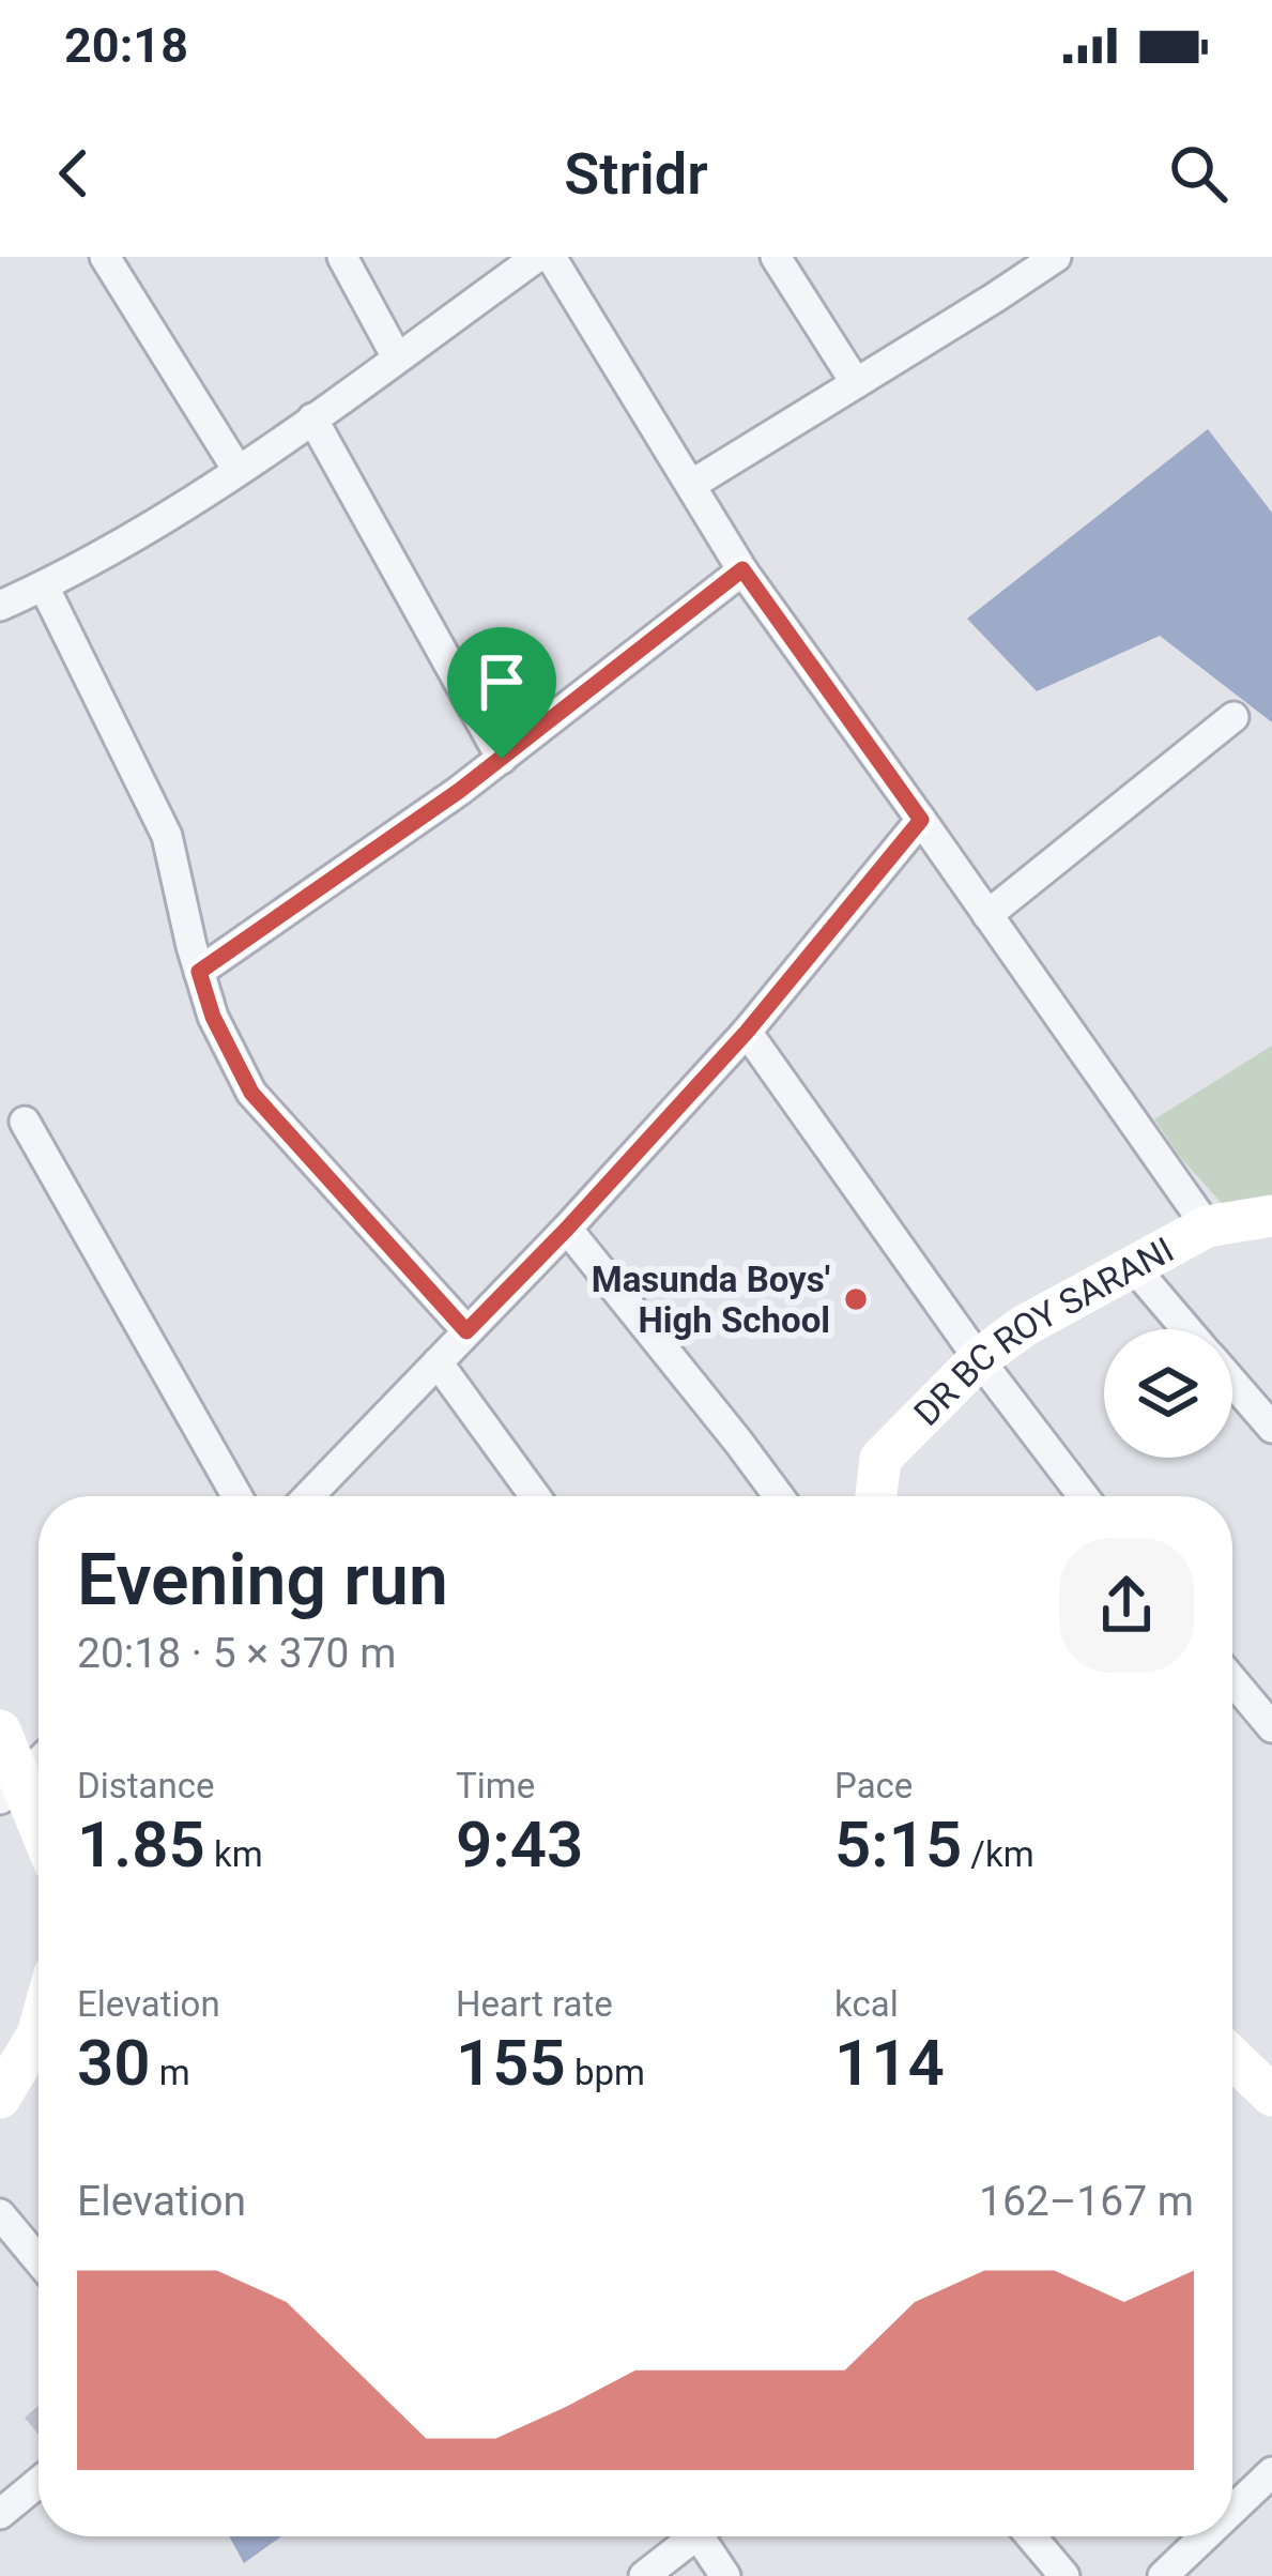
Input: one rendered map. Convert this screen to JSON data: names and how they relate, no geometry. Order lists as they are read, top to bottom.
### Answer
{
  "streets": {
    "street": ["DR BC ROY SARANI"]
  },
  "places": ["Masunda Boys' High School"],
  "page": {
    "status": "20:18",
    "header": "Stridr",
    "heading": ["Evening run", "20:18 · 5 × 370 m"],
    "stats": [
      ["Distance", "1.85 km"],
      ["Time", "9:43"],
      ["Pace", "5:15 /km"],
      ["Elevation", "30 m"],
      ["Heart rate", "155 bpm"],
      ["kcal", "114"]
    ],
    "chart": ["Elevation", "162–167 m"]
  }
}
